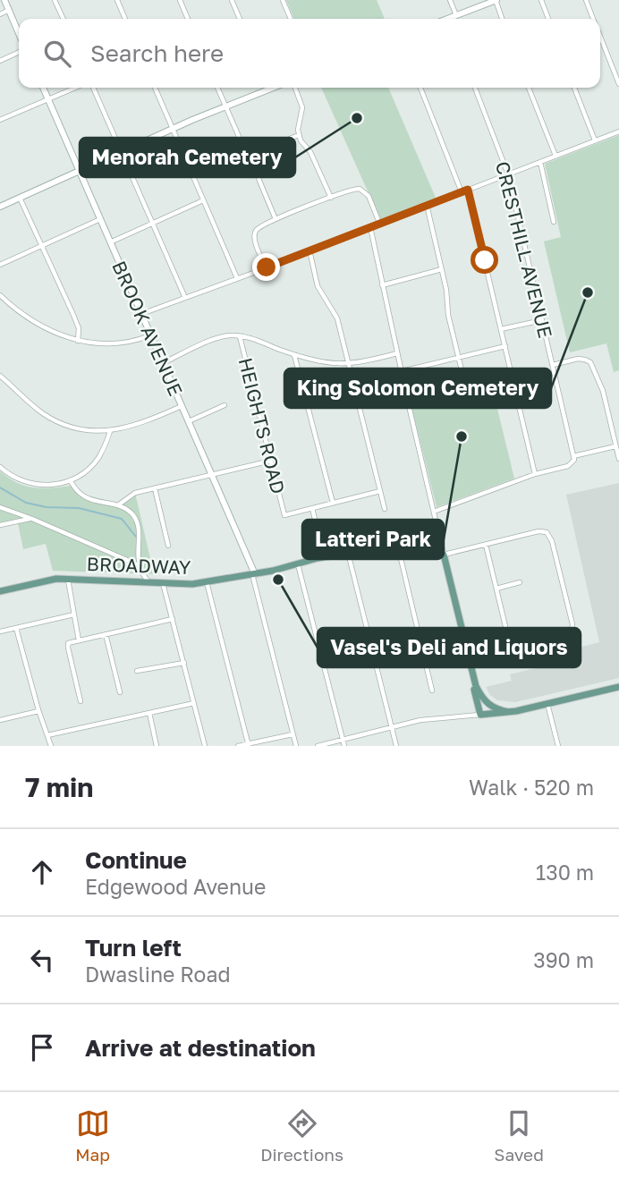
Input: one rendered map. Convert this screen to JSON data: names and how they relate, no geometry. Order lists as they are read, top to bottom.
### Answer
{
  "streets": {
    "main road": ["BROOK AVENUE", "BROADWAY"],
    "street": ["CRESTHILL AVENUE", "HEIGHTS ROAD"]
  },
  "crossings": [
    ["BROOK AVENUE", "BROADWAY"]
  ],
  "places": [
    "Menorah Cemetery",
    "King Solomon Cemetery",
    "Latteri Park",
    "Vasel's Deli and Liquors"
  ],
  "page": {
    "search": "Search here",
    "heading": ["7 min", "Walk · 520 m"],
    "list": [
      ["Continue", "Edgewood Avenue", "130 m"],
      ["Turn left", "Dwasline Road", "390 m"],
      "Arrive at destination"
    ],
    "nav": ["Map", "Directions", "Saved"]
  }
}
